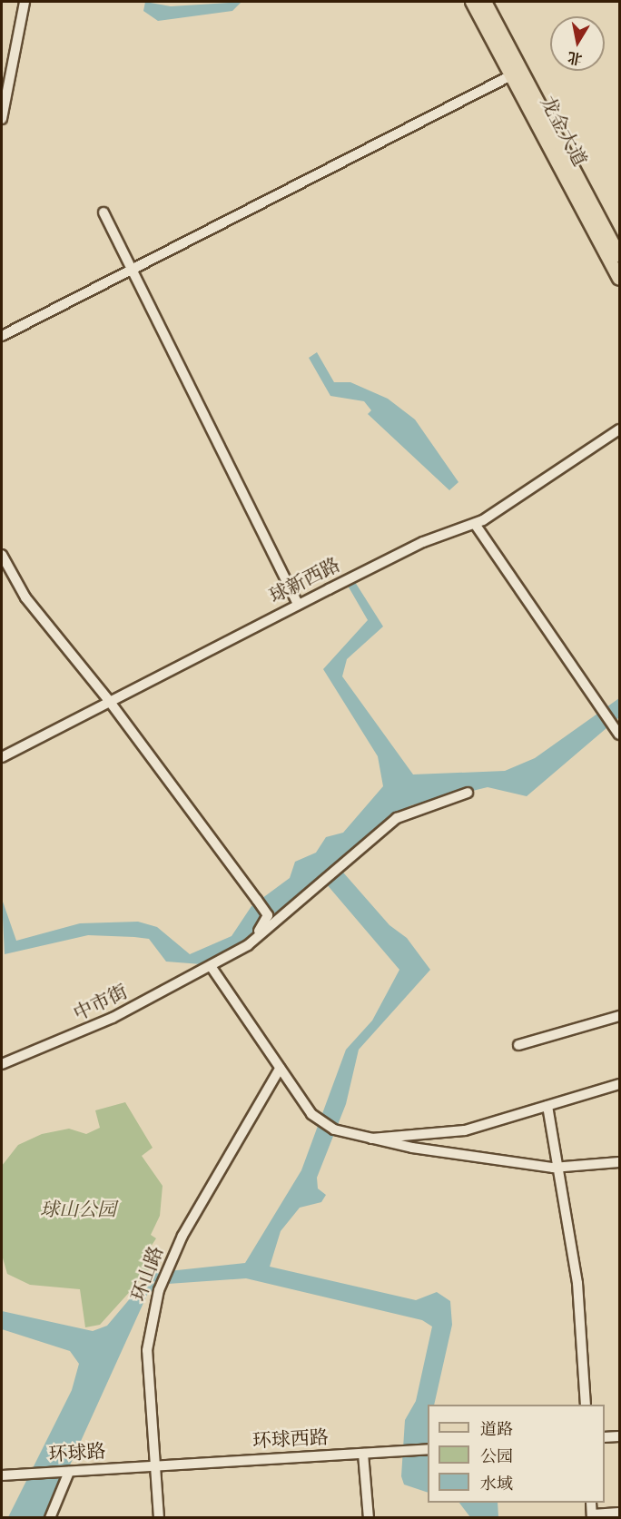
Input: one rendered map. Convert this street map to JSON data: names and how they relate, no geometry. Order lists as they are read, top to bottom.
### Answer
{
  "streets": {
    "main road": ["龙金大道"],
    "street": [
      "球新西路",
      "中市街",
      "环山路",
      "环球西路",
      "环球路"
    ]
  },
  "crossings": [
    ["环山路", "环球西路"],
    ["环山路", "环球路"],
    ["环球西路", "环球路"]
  ],
  "parks": ["球山公园"],
  "legend": ["道路", "公园", "水域"],
  "north": "bottom"
}
